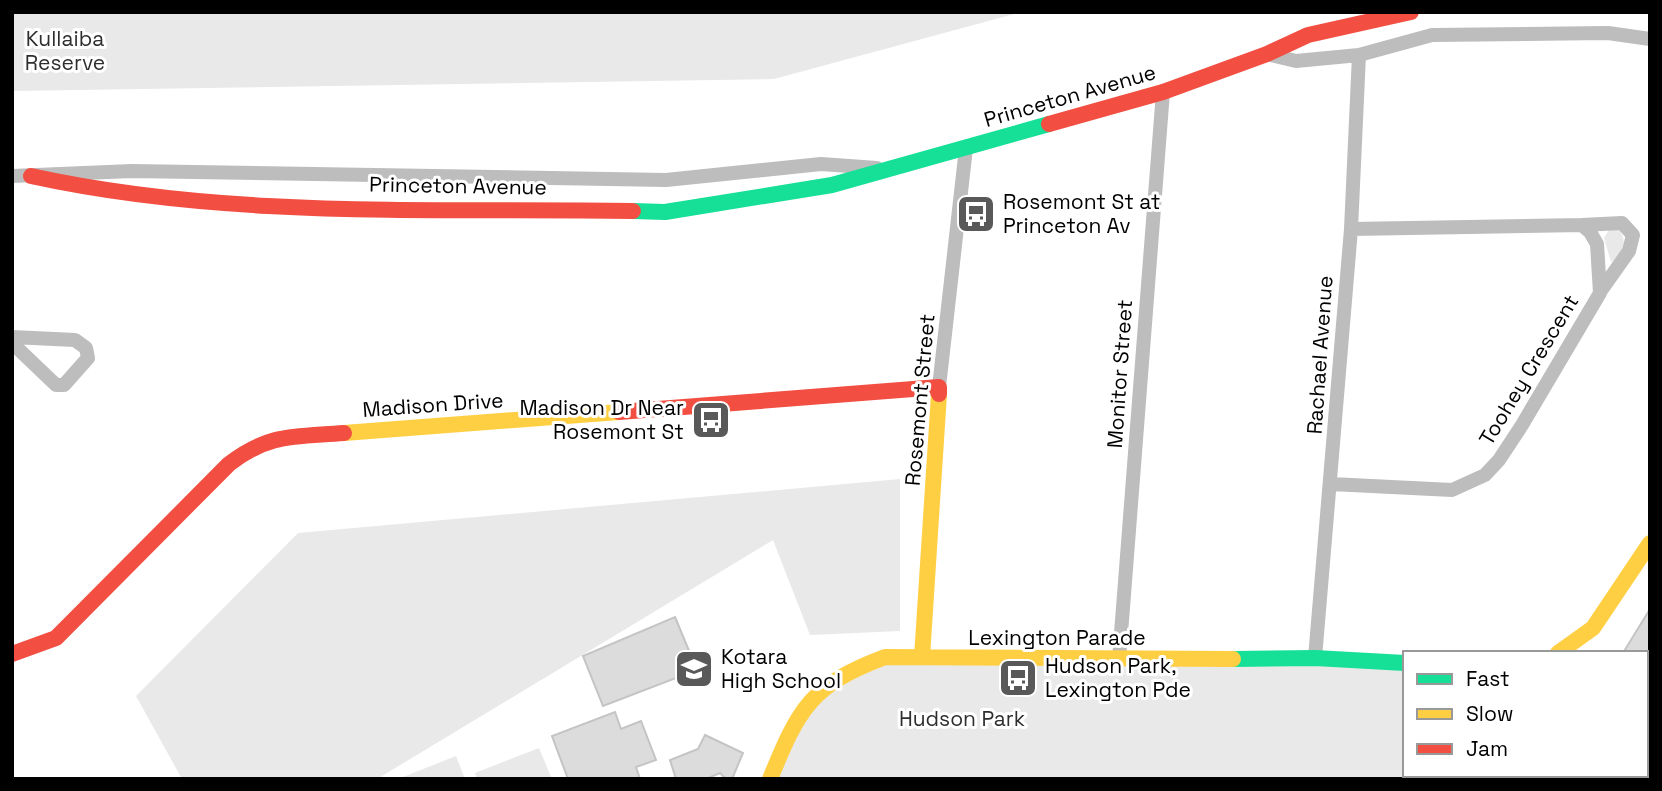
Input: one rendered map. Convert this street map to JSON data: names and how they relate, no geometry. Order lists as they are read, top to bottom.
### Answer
{
  "streets": {
    "main road": [
      "Princeton Avenue",
      "Rosemont Street",
      "Madison Drive",
      "Lexington Parade"
    ],
    "street": ["Rachael Avenue", "Toohey Crescent", "Monitor Street"]
  },
  "crossings": [
    ["Princeton Avenue", "Monitor Street"],
    ["Princeton Avenue", "Rosemont Street"],
    ["Rachael Avenue", "Toohey Crescent"],
    ["Rachael Avenue", "Lexington Parade"],
    ["Monitor Street", "Lexington Parade"],
    ["Rosemont Street", "Madison Drive"],
    ["Rosemont Street", "Lexington Parade"]
  ],
  "parks": ["Kullaiba Reserve", "Hudson Park"],
  "places": {
    "bus stop": ["Rosemont St at Princeton Av", "Madison Dr Near Rosemont St", "Hudson Park, Lexington Pde"],
    "school or university": ["Kotara High School"]
  },
  "legend": ["Fast", "Slow", "Jam"]
}
